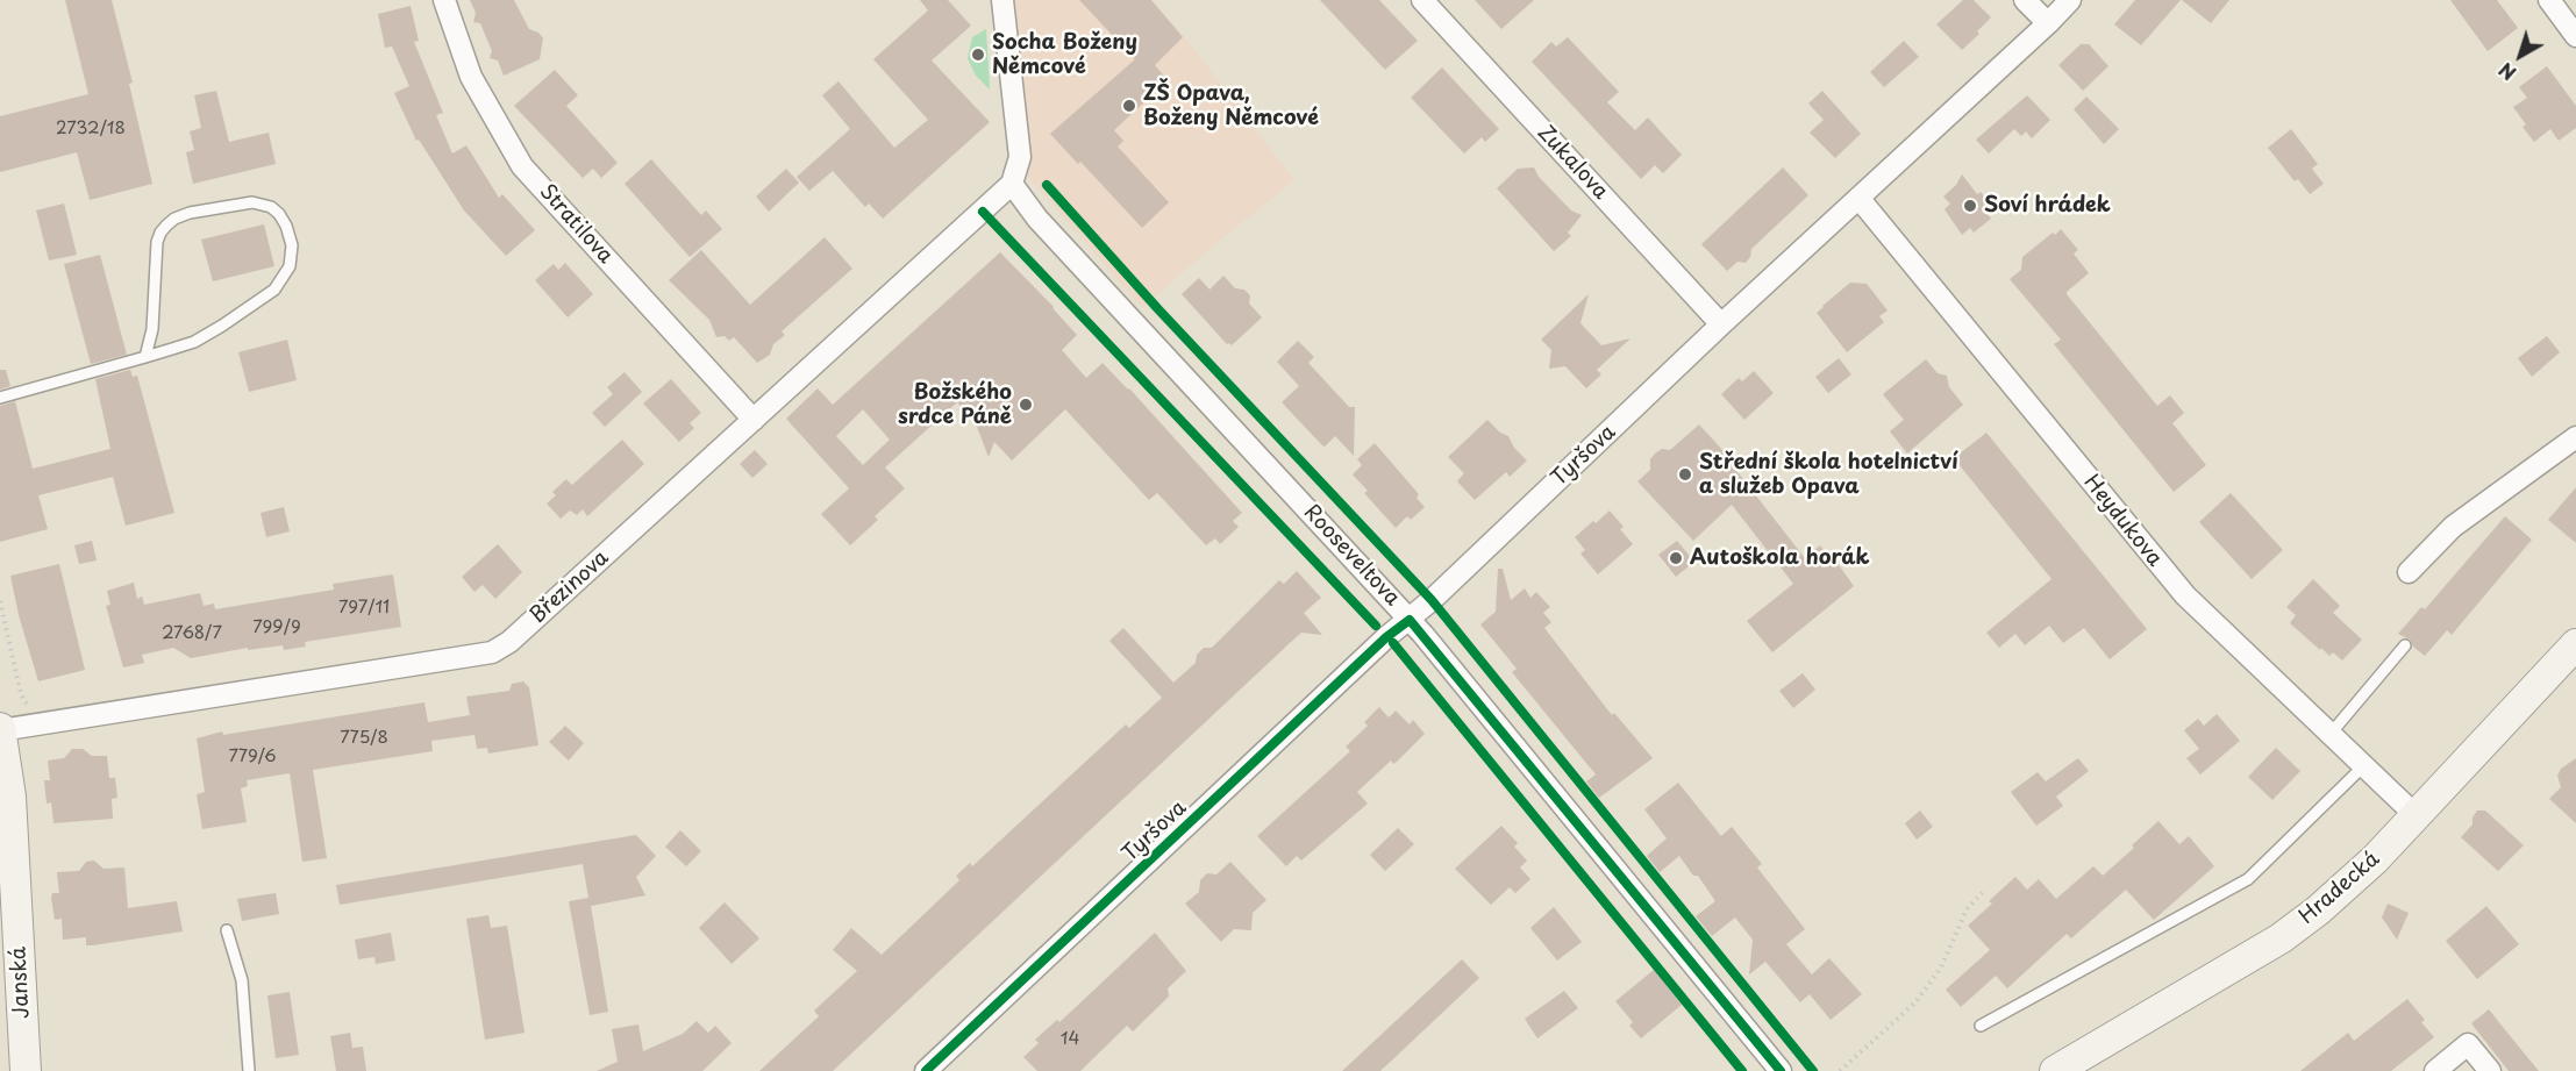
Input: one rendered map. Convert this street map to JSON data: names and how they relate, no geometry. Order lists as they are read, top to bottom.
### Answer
{
  "streets": {
    "main road": ["Hradecká", "Janská"],
    "street": [
      "Zukalova",
      "Stratilova",
      "Tyršova",
      "Heydukova",
      "Rooseveltova",
      "Březinova"
    ]
  },
  "crossings": [
    ["Zukalova", "Tyršova"],
    ["Stratilova", "Březinova"],
    ["Tyršova", "Heydukova"],
    ["Tyršova", "Rooseveltova"],
    ["Heydukova", "Hradecká"],
    ["Rooseveltova", "Březinova"],
    ["Březinova", "Janská"]
  ],
  "places": [
    "Socha Boženy Němcové",
    "ZŠ Opava, Boženy Němcové",
    "Soví hrádek",
    "Božského srdce Páně",
    "Střední škola hotelnictví a služeb Opava",
    "Autoškola horák"
  ],
  "house_numbers": [
    "2732/18",
    "797/11",
    "799/9",
    "2768/7",
    "775/8",
    "779/6",
    "14"
  ],
  "north": "bottom left"
}
